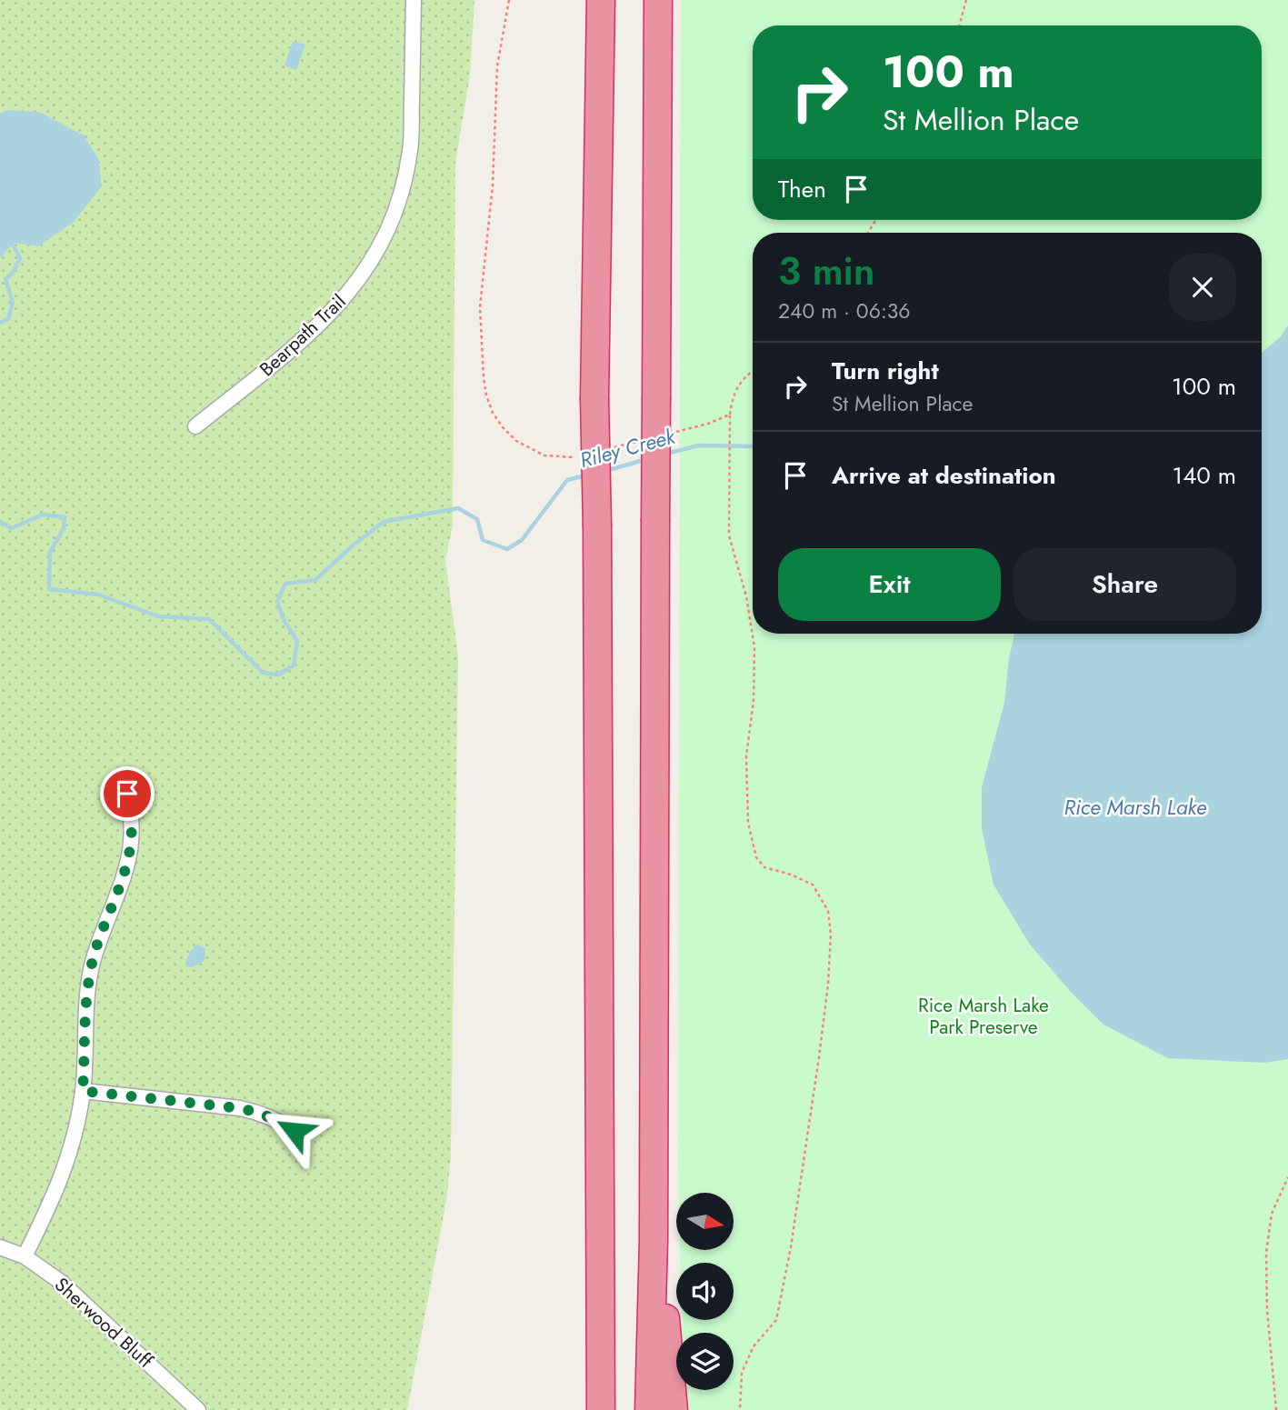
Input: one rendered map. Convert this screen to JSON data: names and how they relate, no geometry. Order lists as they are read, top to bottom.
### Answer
{
  "streets": {
    "street": ["Bearpath Trail", "Sherwood Bluff"]
  },
  "water": ["Riley Creek", "Rice Marsh Lake"],
  "parks": ["Rice Marsh Lake Park Preserve"],
  "north": "right",
  "page": {
    "turn": ["100 m", "St Mellion Place"],
    "then": "Then",
    "heading": ["3 min", "240 m · 06:36"],
    "list": [
      {
        "name": "Turn right",
        "note": "St Mellion Place",
        "value": "100 m"
      },
      {
        "name": "Arrive at destination",
        "value": "140 m"
      }
    ],
    "buttons": ["Exit", "Share"]
  }
}
